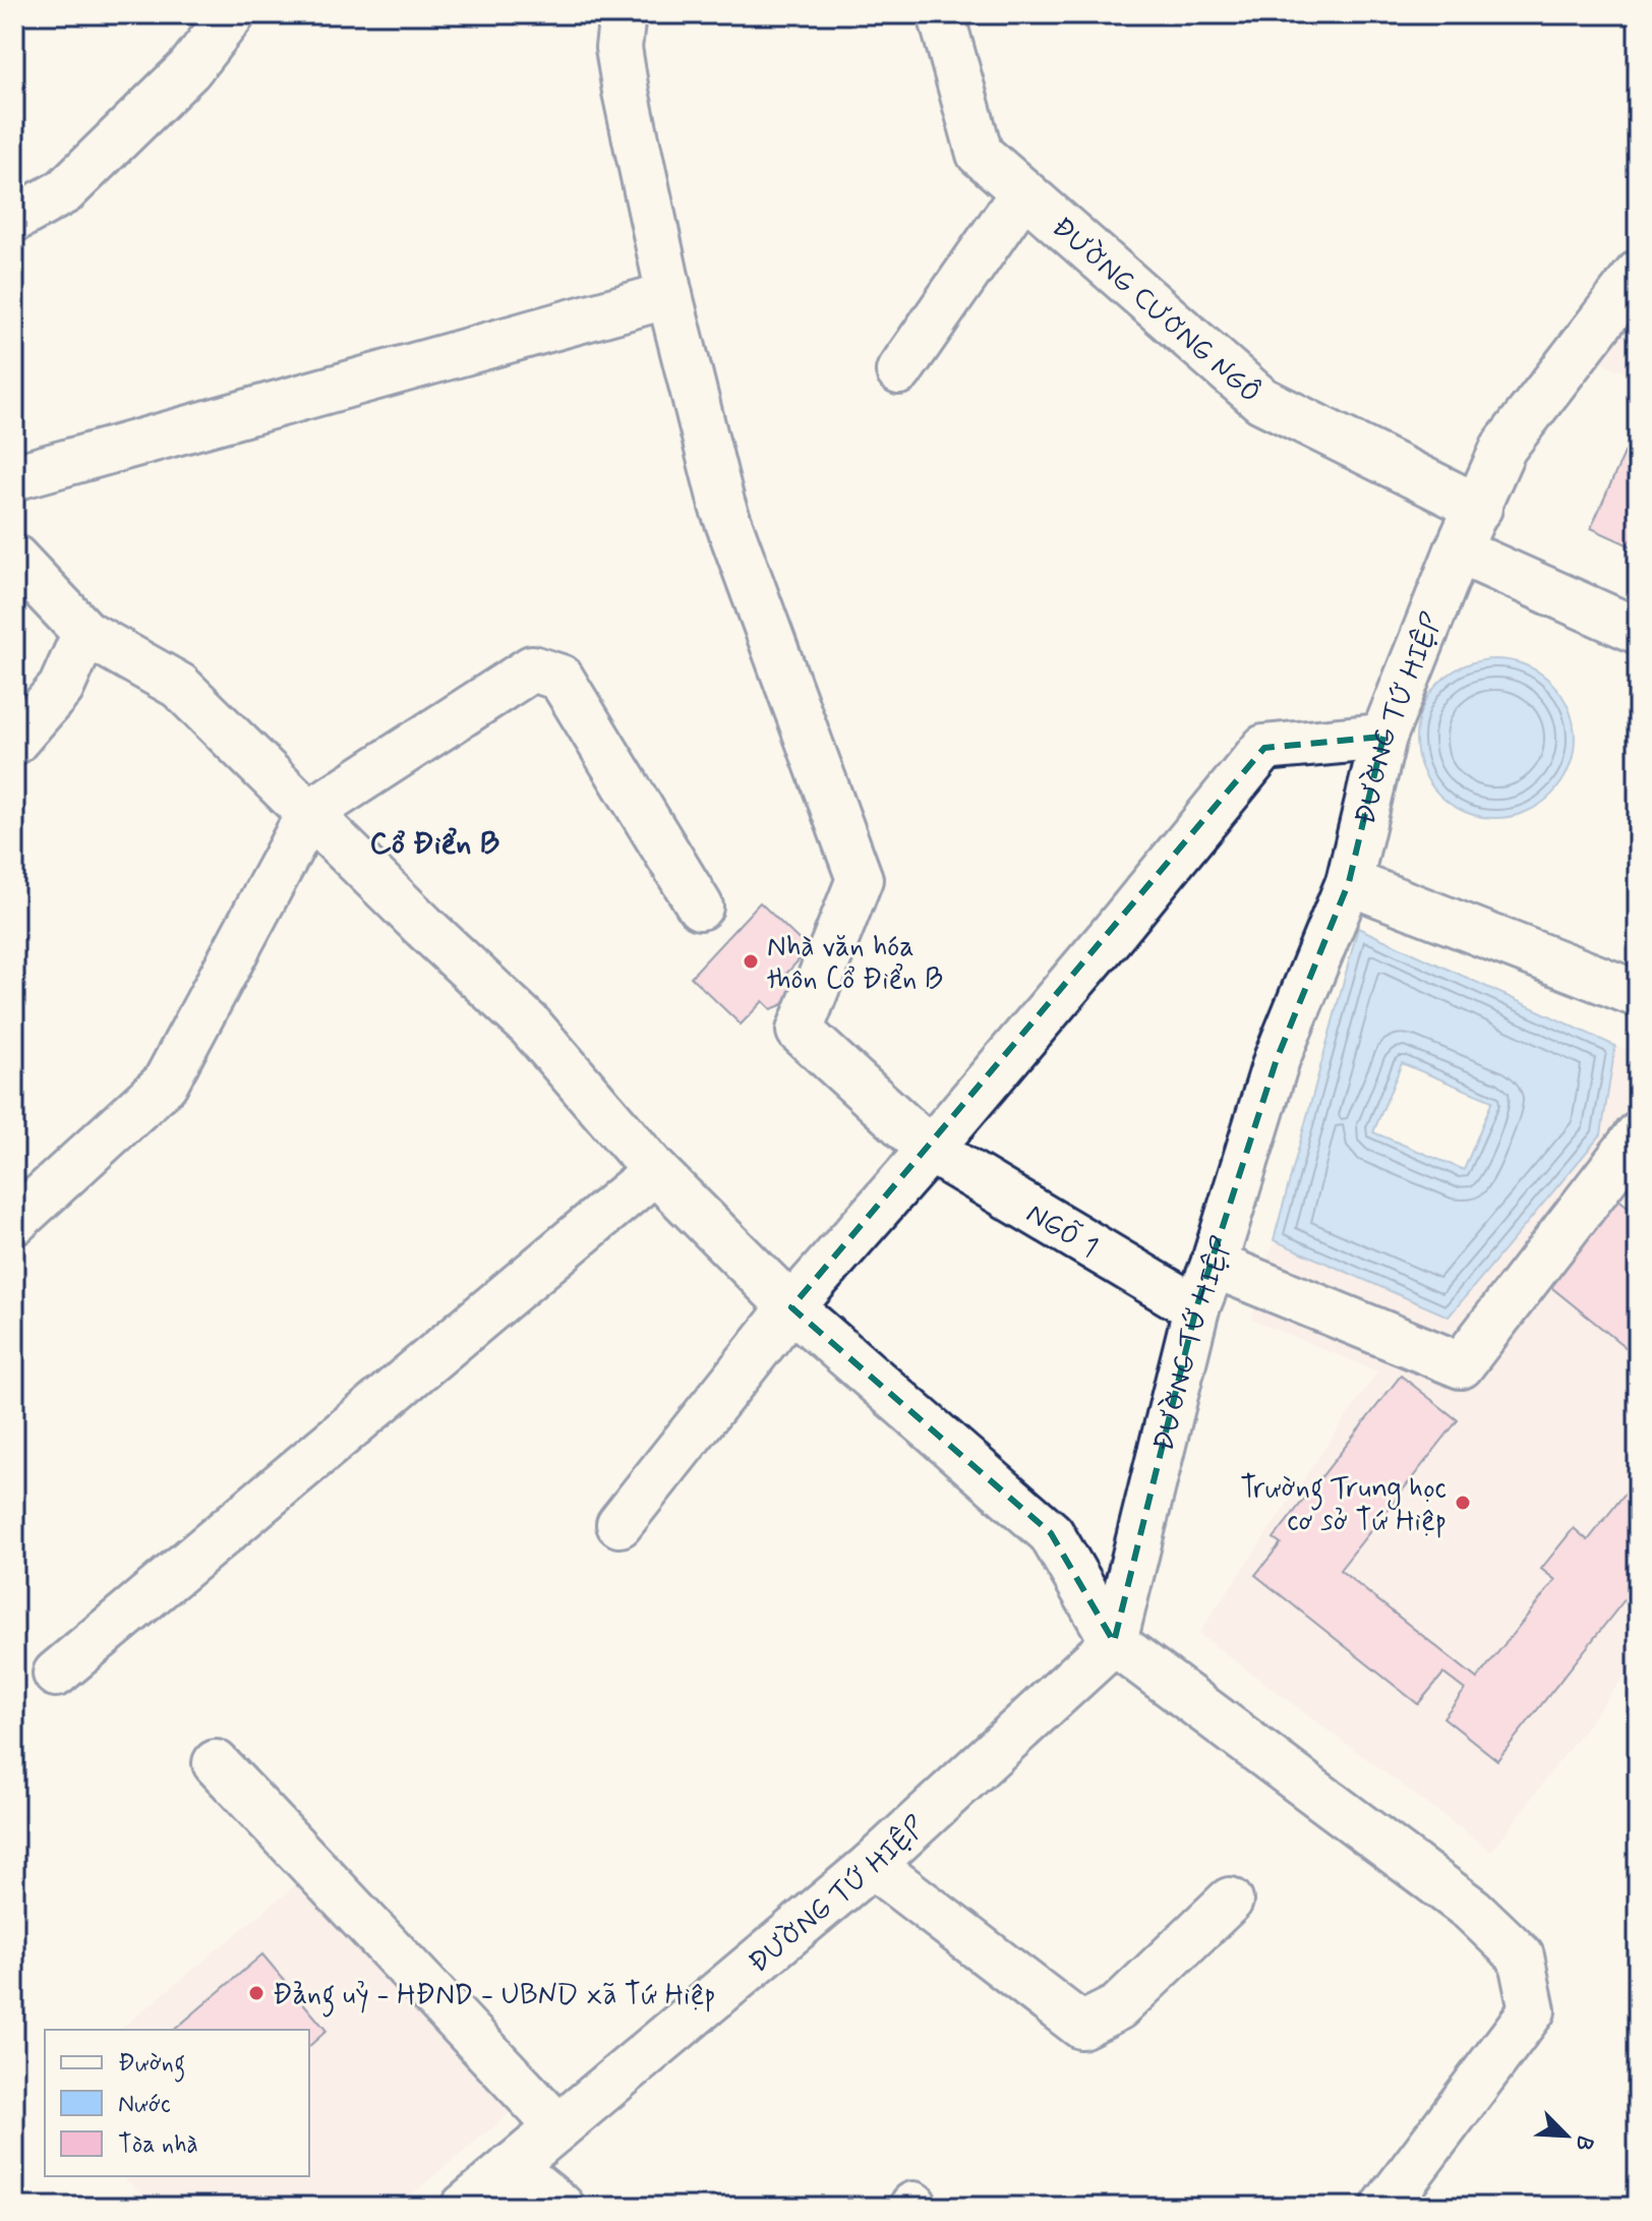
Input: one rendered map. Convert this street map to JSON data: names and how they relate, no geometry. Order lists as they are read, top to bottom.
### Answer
{
  "streets": {
    "street": ["ĐƯỜNG CƯƠNG NGÔ", "ĐƯỜNG TỨ HIỆP", "NGÕ 1"]
  },
  "crossings": [
    ["ĐƯỜNG CƯƠNG NGÔ", "ĐƯỜNG TỨ HIỆP"],
    ["ĐƯỜNG TỨ HIỆP", "NGÕ 1"]
  ],
  "districts": ["Cổ Điển B"],
  "places": ["Nhà văn hóa thôn Cổ Điển B", "Trường Trung học cơ sở Tứ Hiệp", "Đảng uỷ - HĐND - UBND xã Tứ Hiệp"],
  "legend": ["Đường", "Nước", "Tòa nhà"],
  "north": "bottom right"
}
